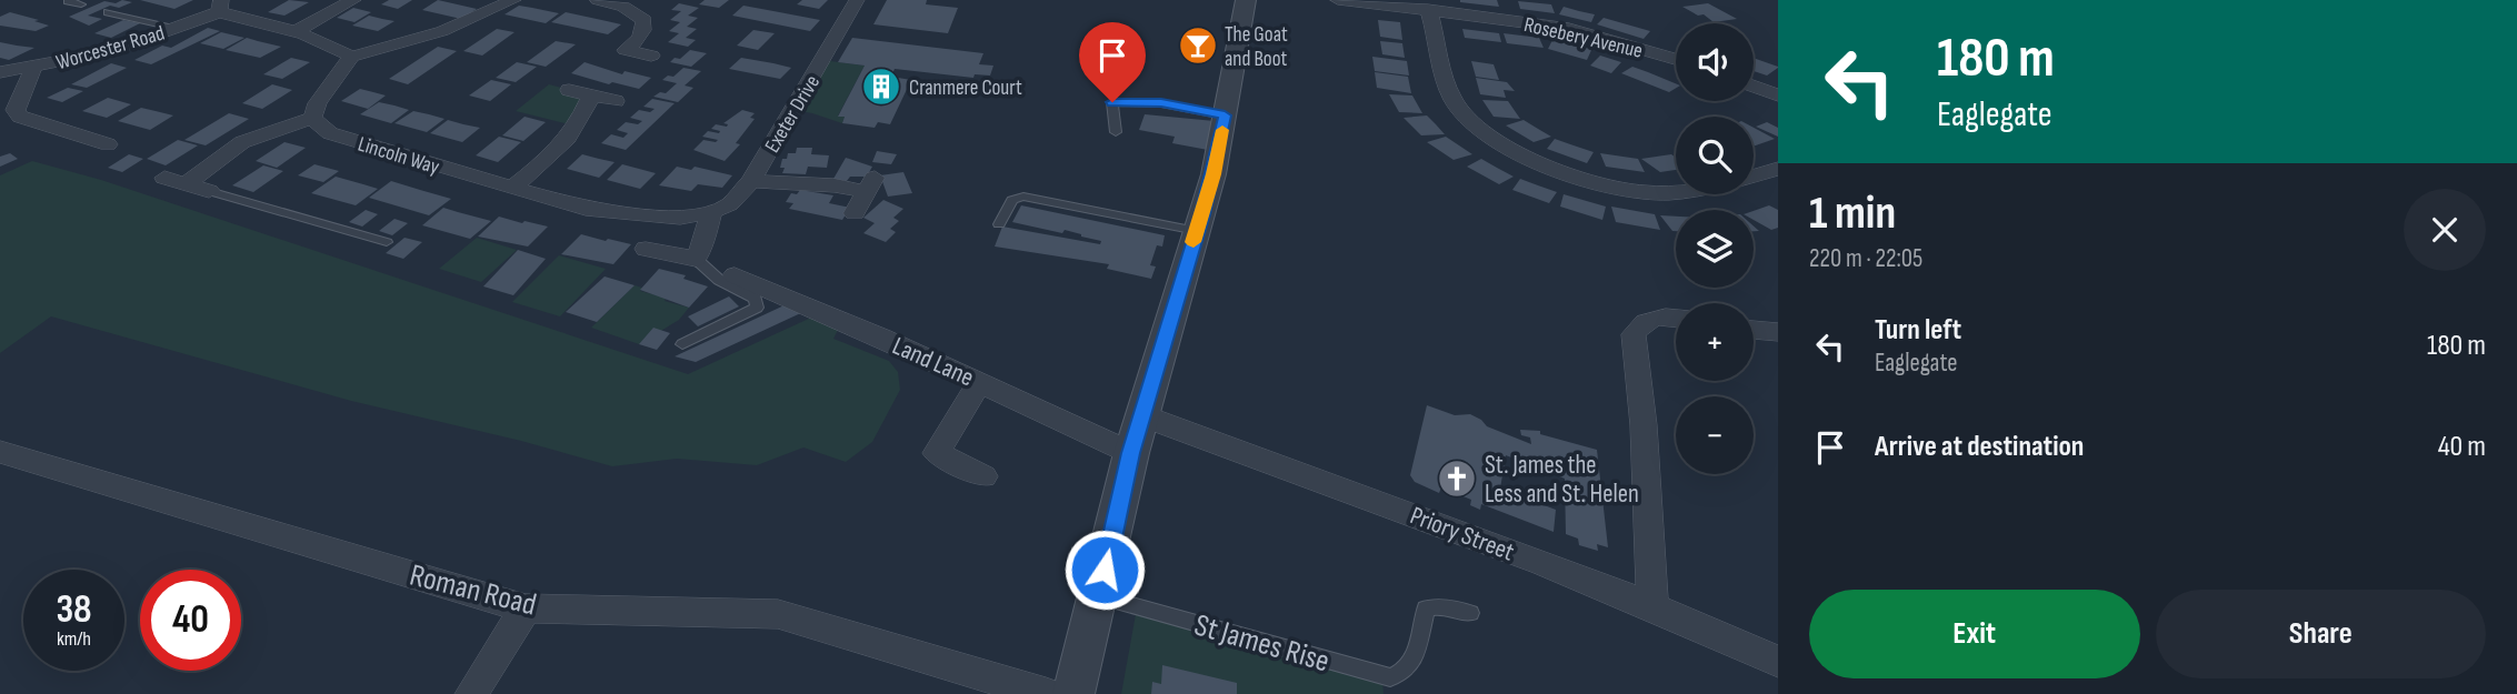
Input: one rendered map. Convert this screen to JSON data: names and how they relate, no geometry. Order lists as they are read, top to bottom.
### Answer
{
  "streets": {
    "street": [
      "Rosebery Avenue",
      "Worcester Road",
      "Exeter Drive",
      "Lincoln Way",
      "Land Lane",
      "Priory Street",
      "Roman Road"
    ],
    "lane": ["St James Rise"]
  },
  "crossings": [
    ["Exeter Drive", "Lincoln Way"]
  ],
  "places": {
    "bar": ["The Goat and Boot"],
    "building": ["Cranmere Court"],
    "church": ["St. James the Less and St. Helen"]
  },
  "page": {
    "turn": ["180 m", "Eaglegate"],
    "map_buttons": ["+", "−"],
    "heading": ["1 min", "220 m · 22:05"],
    "list": [
      {
        "name": "Turn left",
        "note": "Eaglegate",
        "value": "180 m"
      },
      {
        "name": "Arrive at destination",
        "value": "40 m"
      }
    ],
    "speed": "38 km/h",
    "limit": "40",
    "buttons": ["Exit", "Share"]
  }
}
